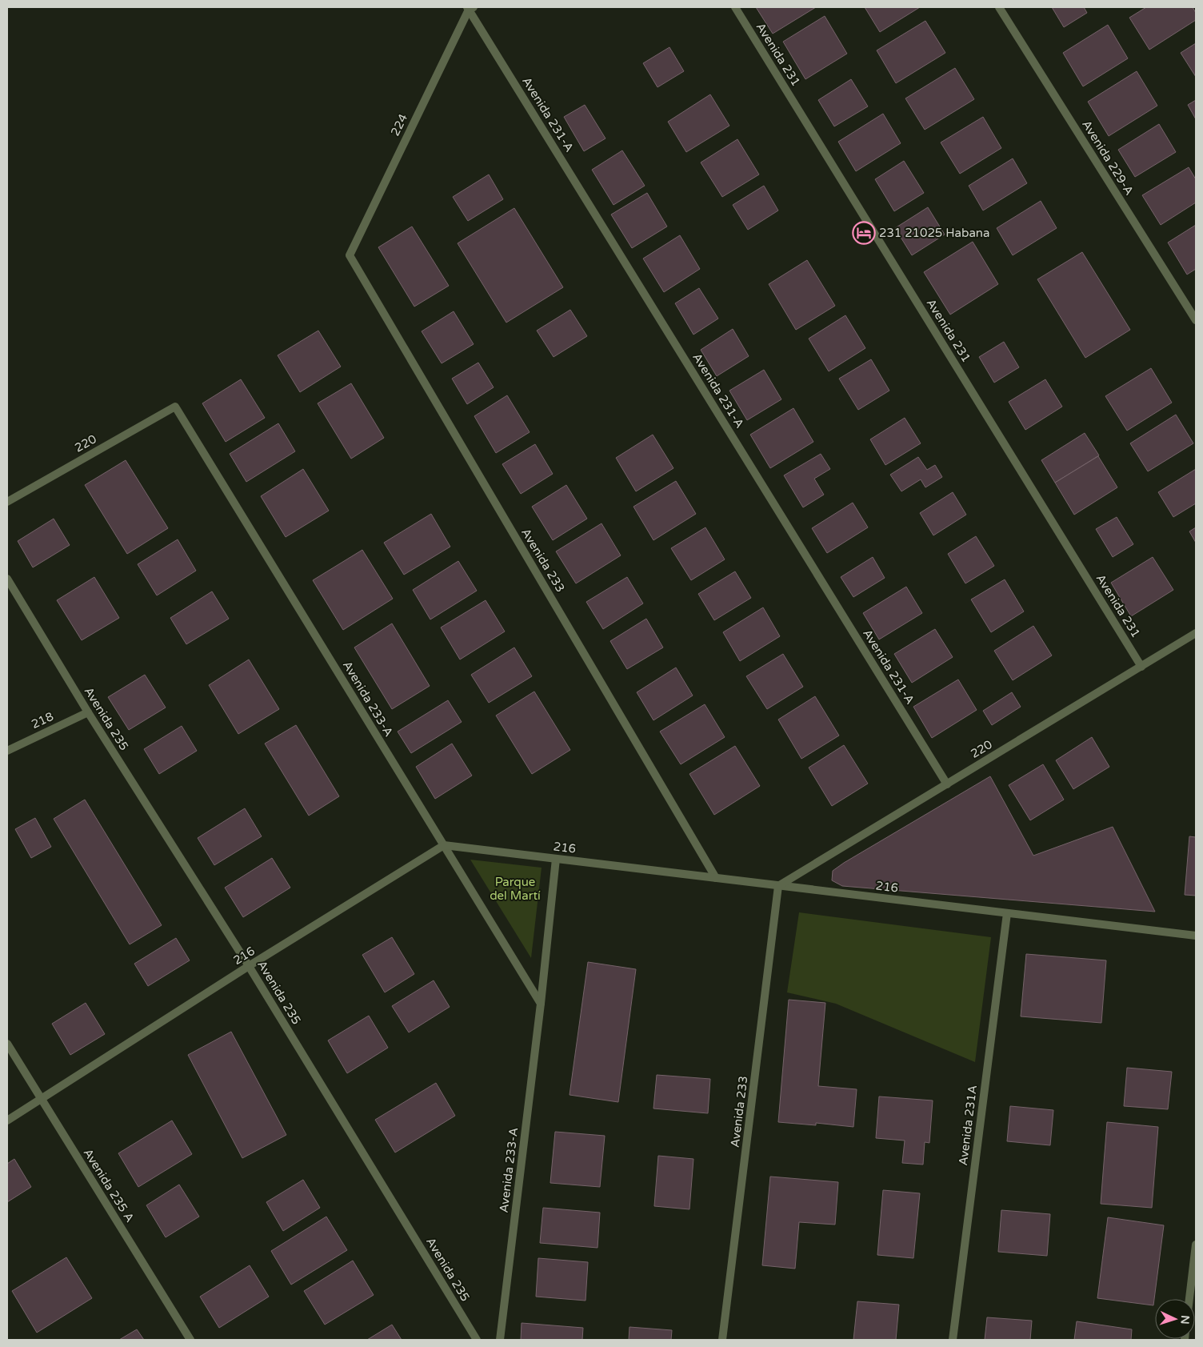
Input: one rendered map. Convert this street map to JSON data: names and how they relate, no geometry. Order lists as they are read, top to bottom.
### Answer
{
  "streets": {
    "street": [
      "Avenida 231",
      "Avenida 231-A",
      "224",
      "Avenida 229-A",
      "220",
      "Avenida 233",
      "Avenida 233-A",
      "Avenida 235",
      "218",
      "216",
      "Avenida 231A",
      "Avenida 235 A"
    ]
  },
  "crossings": [
    ["Avenida 231", "220"],
    ["Avenida 231-A", "224"],
    ["Avenida 231-A", "220"],
    ["224", "Avenida 233"],
    ["220", "Avenida 233"],
    ["220", "Avenida 233-A"],
    ["220", "216"],
    ["Avenida 233", "216"],
    ["Avenida 233-A", "216"],
    ["Avenida 235", "218"],
    ["Avenida 235", "216"],
    ["216", "Avenida 231A"],
    ["216", "Avenida 235 A"]
  ],
  "parks": ["Parque del Martí"],
  "places": {
    "hotel": ["231 21025 Habana"]
  },
  "north": "right"
}
